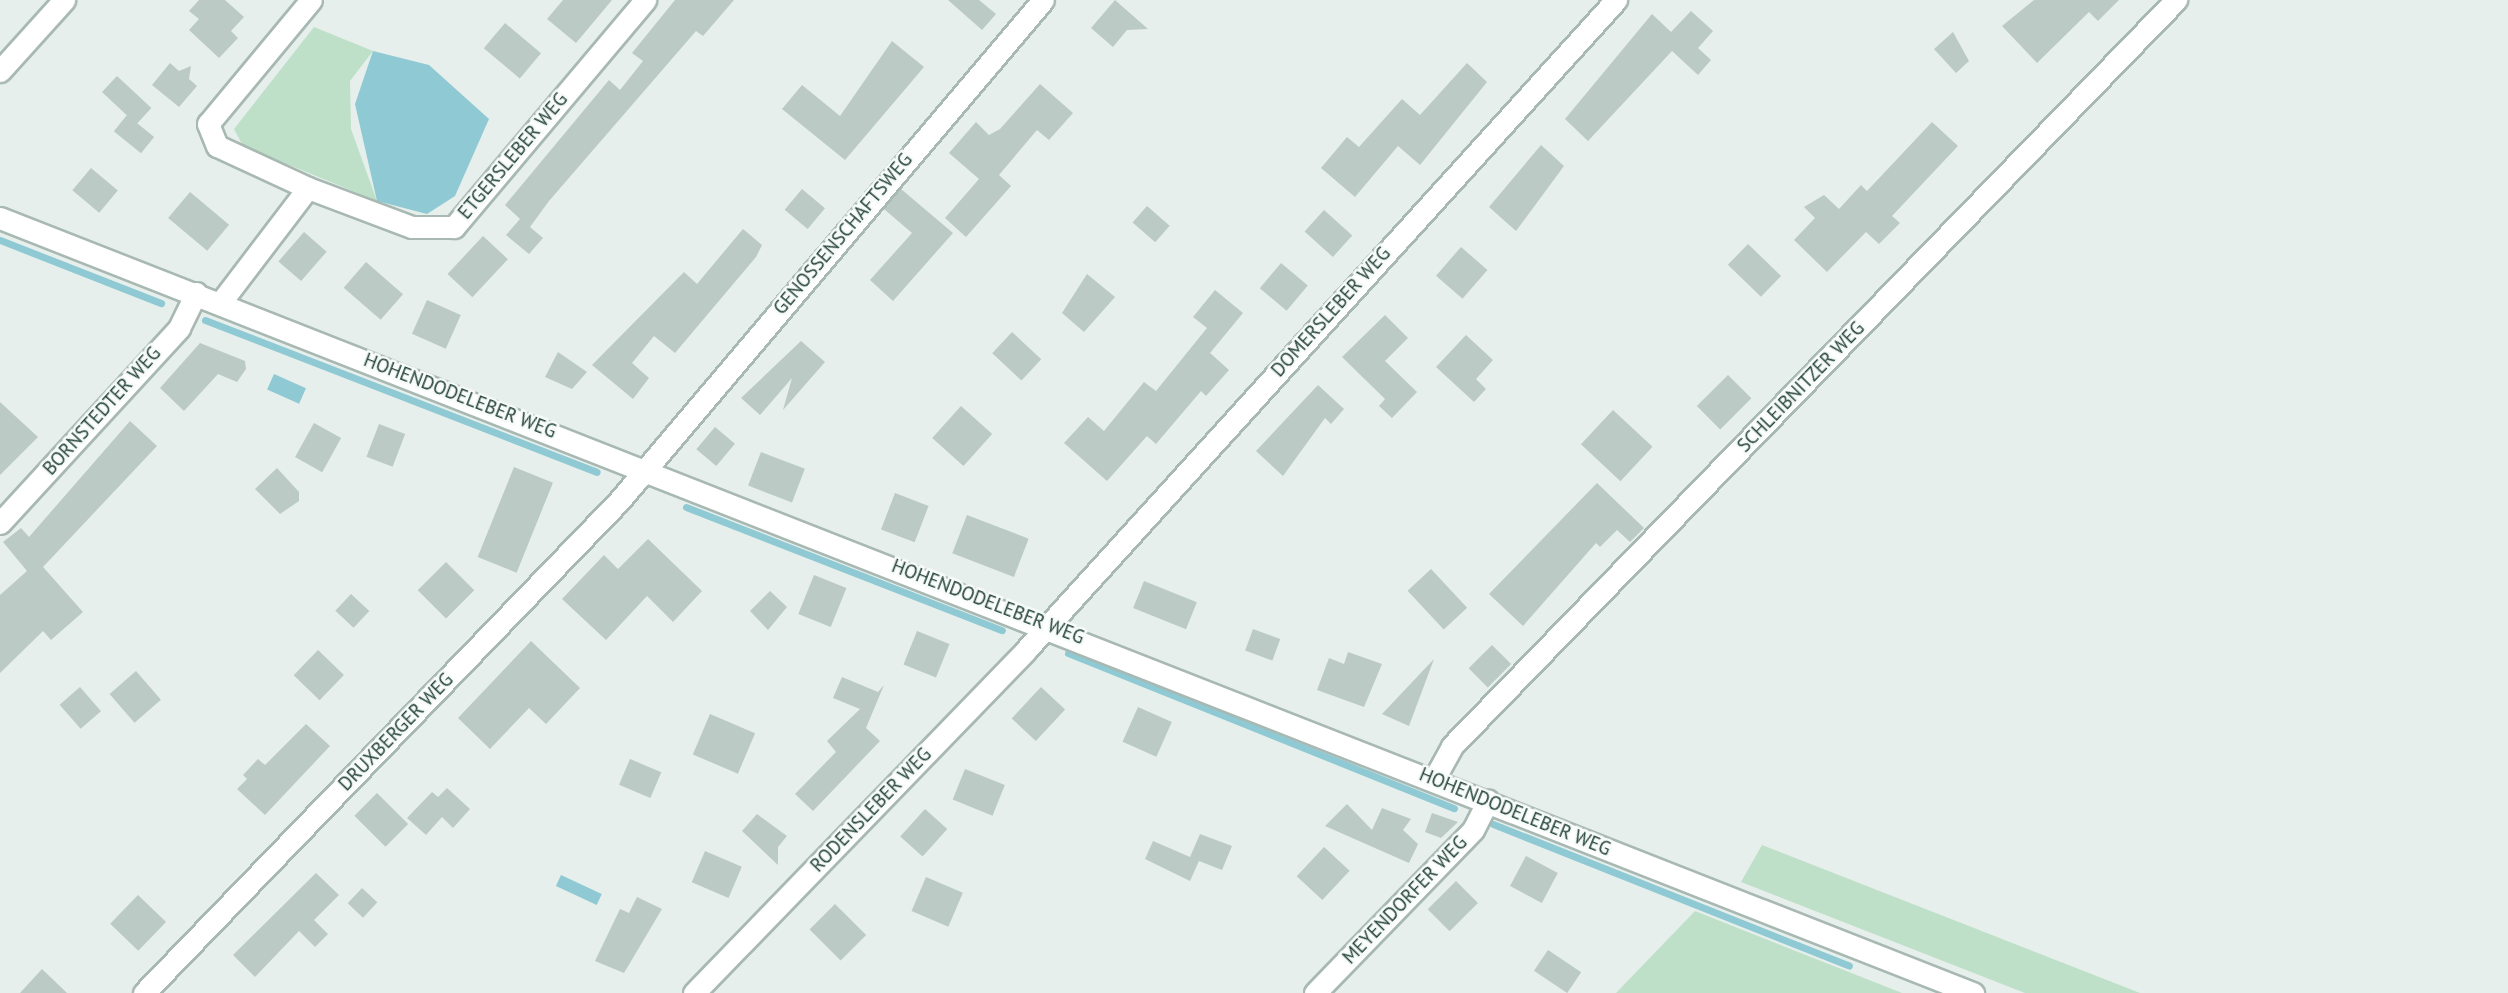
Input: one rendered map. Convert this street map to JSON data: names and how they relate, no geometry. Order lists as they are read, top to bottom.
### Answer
{
  "streets": {
    "street": [
      "ETGERSLEBER WEG",
      "GENOSSENSCHAFTSWEG",
      "DOMERSLEBER WEG",
      "SCHLEIBNITZER WEG",
      "HOHENDODELEBER WEG",
      "BORNSTEDTER WEG",
      "DRUXBERGER WEG",
      "RODENSLEBER WEG",
      "MEYENDORFER WEG"
    ]
  },
  "crossings": [
    ["GENOSSENSCHAFTSWEG", "HOHENDODELEBER WEG"],
    ["GENOSSENSCHAFTSWEG", "DRUXBERGER WEG"],
    ["DOMERSLEBER WEG", "HOHENDODELEBER WEG"],
    ["DOMERSLEBER WEG", "RODENSLEBER WEG"],
    ["SCHLEIBNITZER WEG", "HOHENDODELEBER WEG"],
    ["HOHENDODELEBER WEG", "BORNSTEDTER WEG"],
    ["HOHENDODELEBER WEG", "DRUXBERGER WEG"],
    ["HOHENDODELEBER WEG", "RODENSLEBER WEG"],
    ["HOHENDODELEBER WEG", "MEYENDORFER WEG"]
  ]
}
